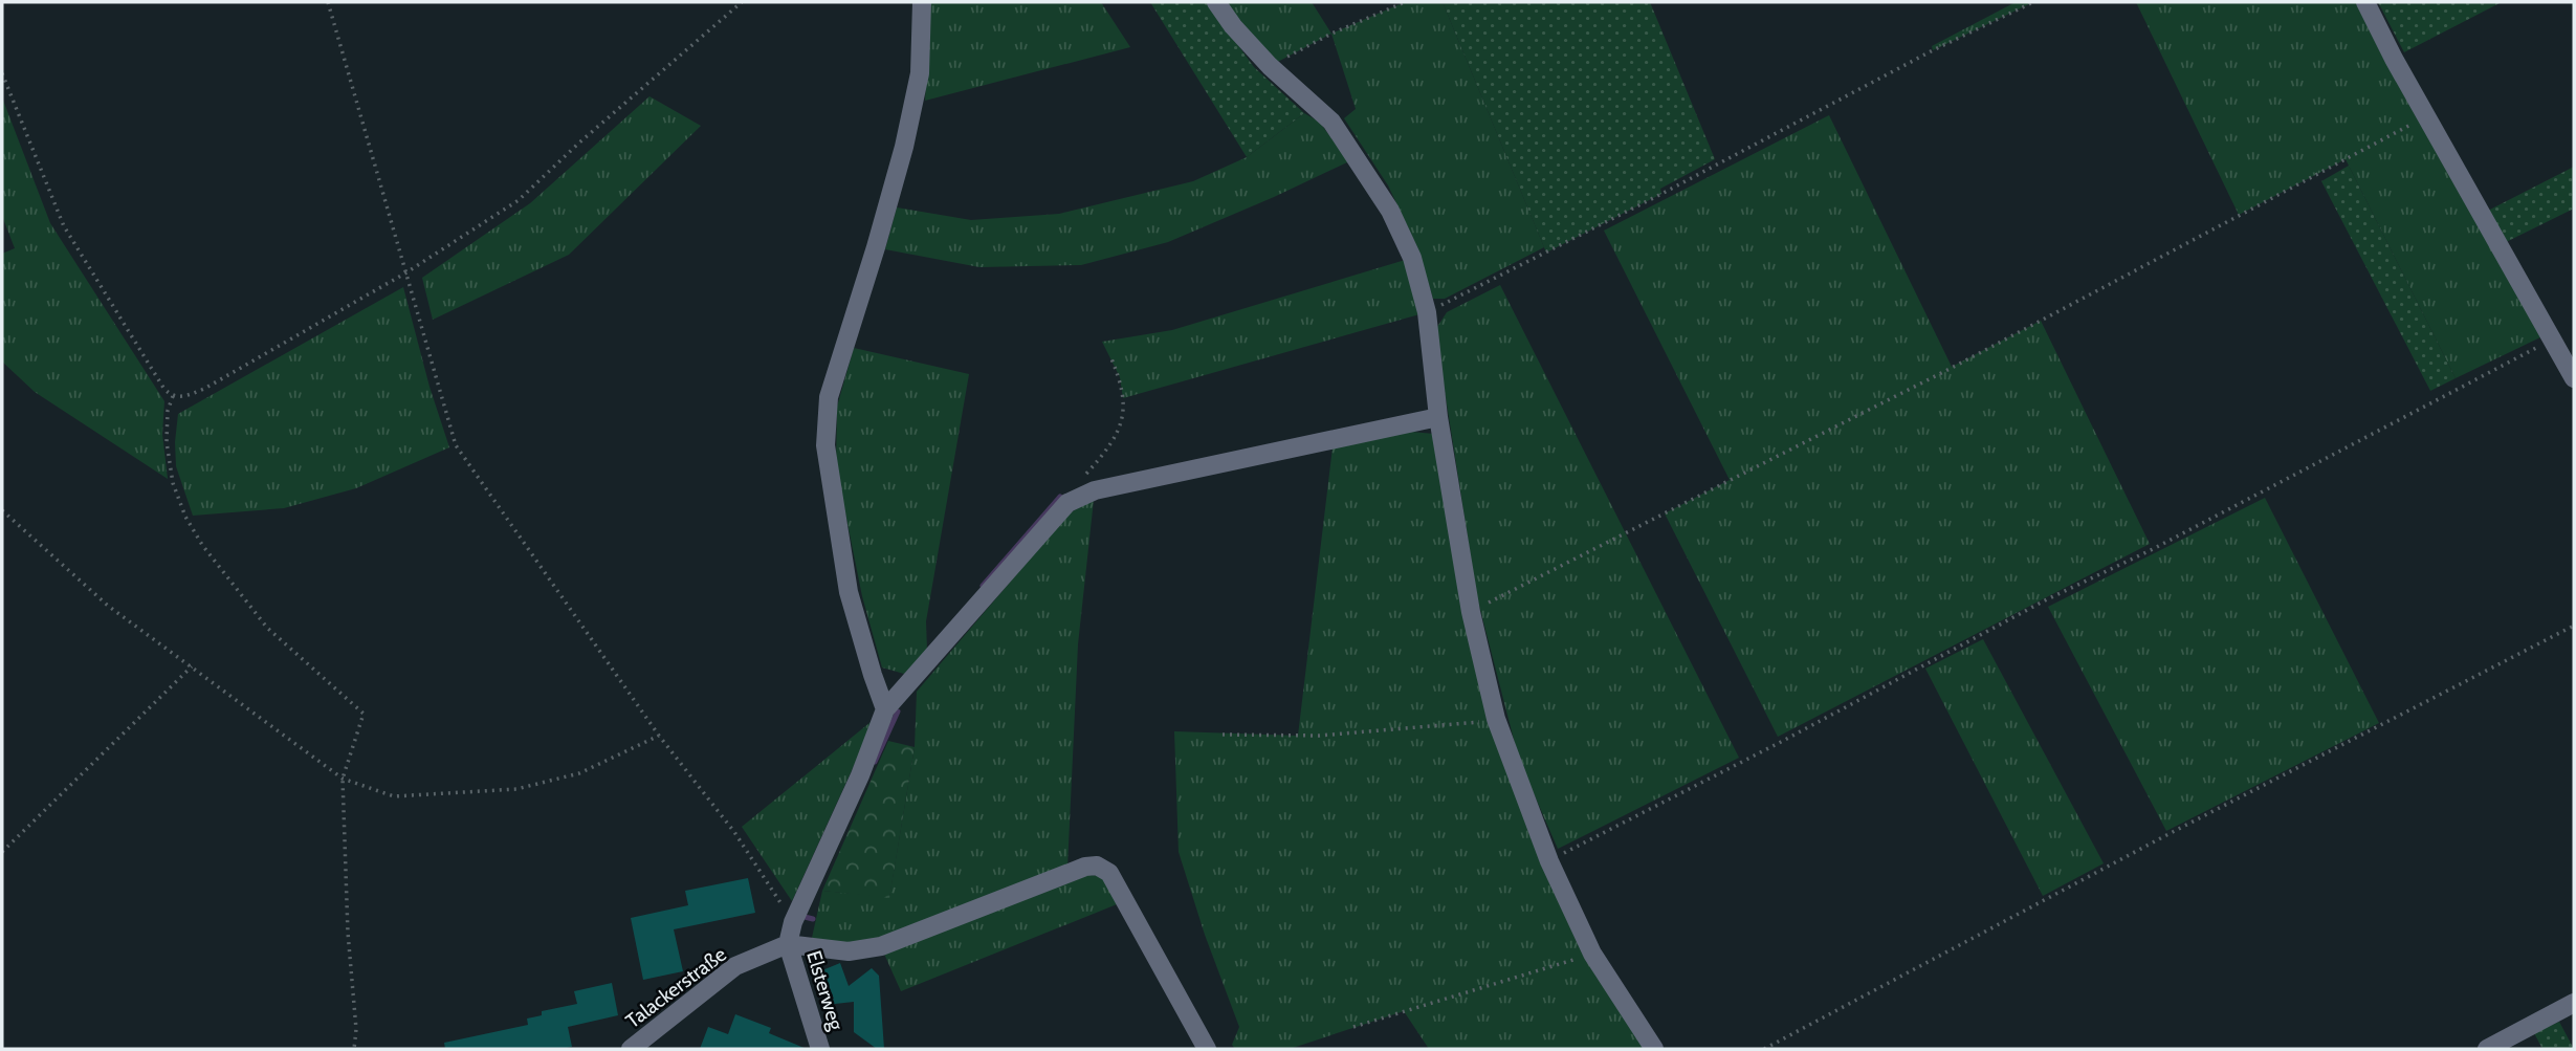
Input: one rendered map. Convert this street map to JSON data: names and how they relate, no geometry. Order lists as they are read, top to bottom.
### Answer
{
  "streets": {
    "street": ["Talackerstraße", "Elsterweg"]
  },
  "crossings": [
    ["Talackerstraße", "Elsterweg"]
  ]
}
